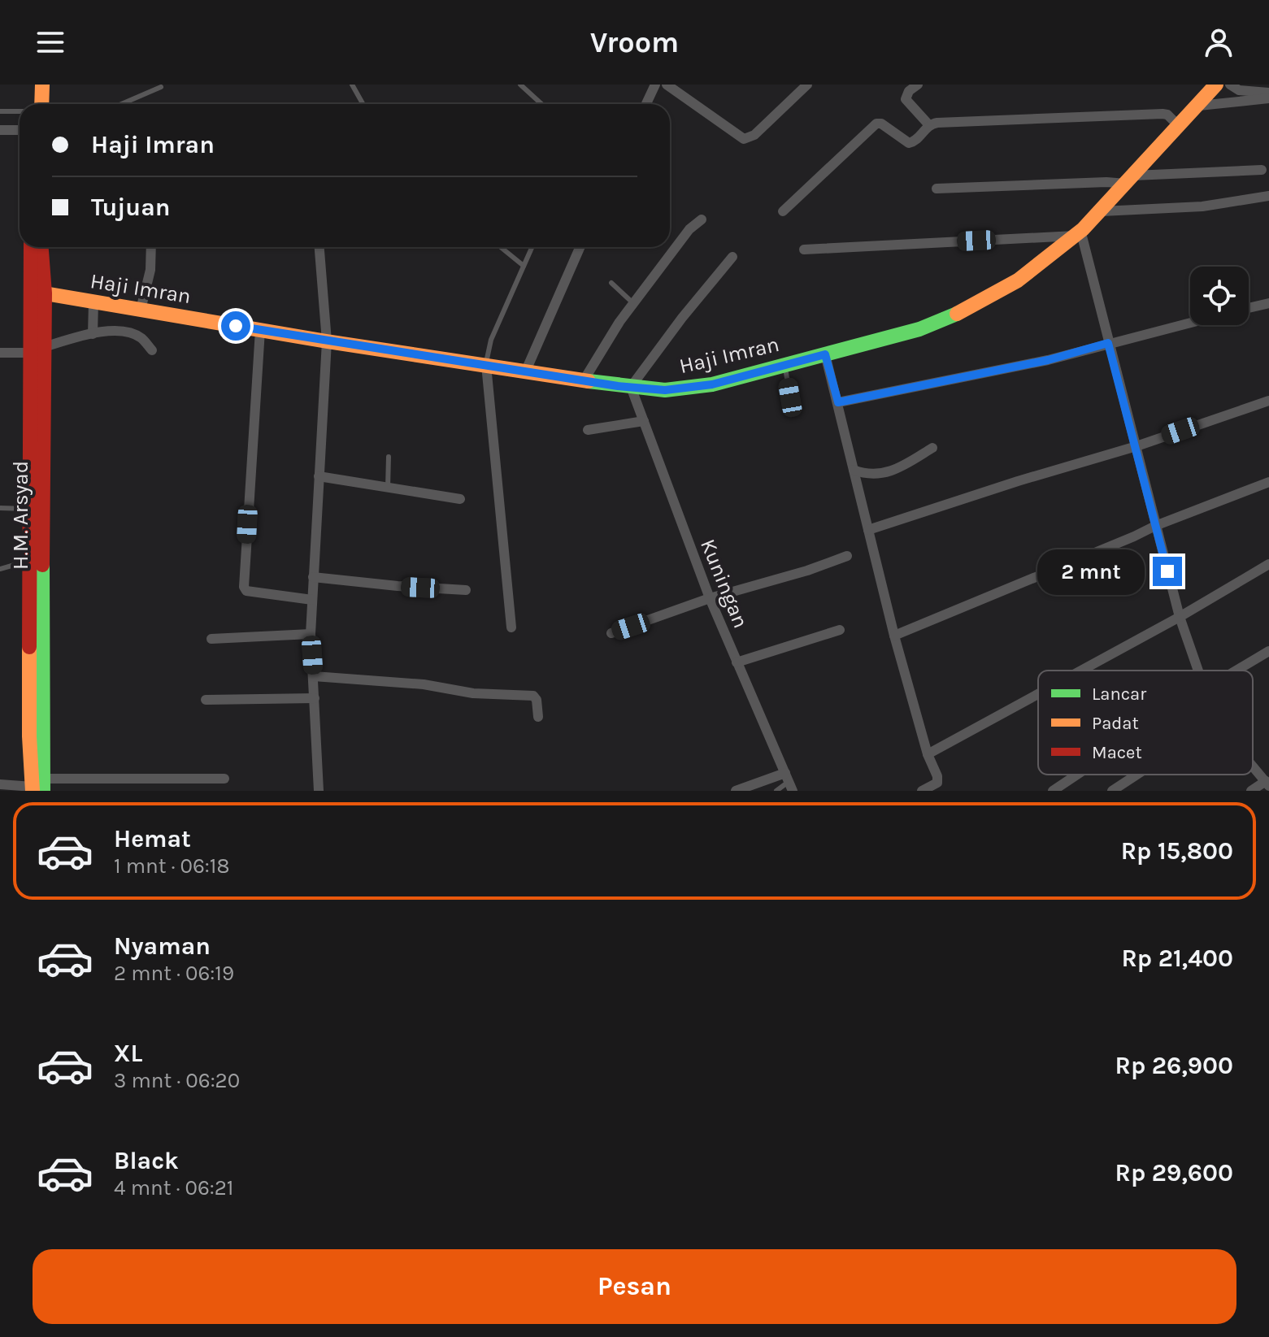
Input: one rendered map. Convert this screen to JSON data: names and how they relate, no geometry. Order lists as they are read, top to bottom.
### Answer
{
  "streets": {
    "street": ["Haji Imran", "H.M. Arsyad", "Kuningan"]
  },
  "crossings": [
    ["Haji Imran", "H.M. Arsyad"],
    ["Haji Imran", "Kuningan"]
  ],
  "legend": ["Lancar", "Padat", "Macet"],
  "page": {
    "header": "Vroom",
    "banner": ["Haji Imran", "Tujuan"],
    "bubble": "2 mnt",
    "list": [
      {
        "name": "Hemat",
        "note": "1 mnt · 06:18",
        "value": "Rp 15,800"
      },
      {
        "name": "Nyaman",
        "note": "2 mnt · 06:19",
        "value": "Rp 21,400"
      },
      {
        "name": "XL",
        "note": "3 mnt · 06:20",
        "value": "Rp 26,900"
      },
      {
        "name": "Black",
        "note": "4 mnt · 06:21",
        "value": "Rp 29,600"
      }
    ],
    "buttons": "Pesan"
  }
}
